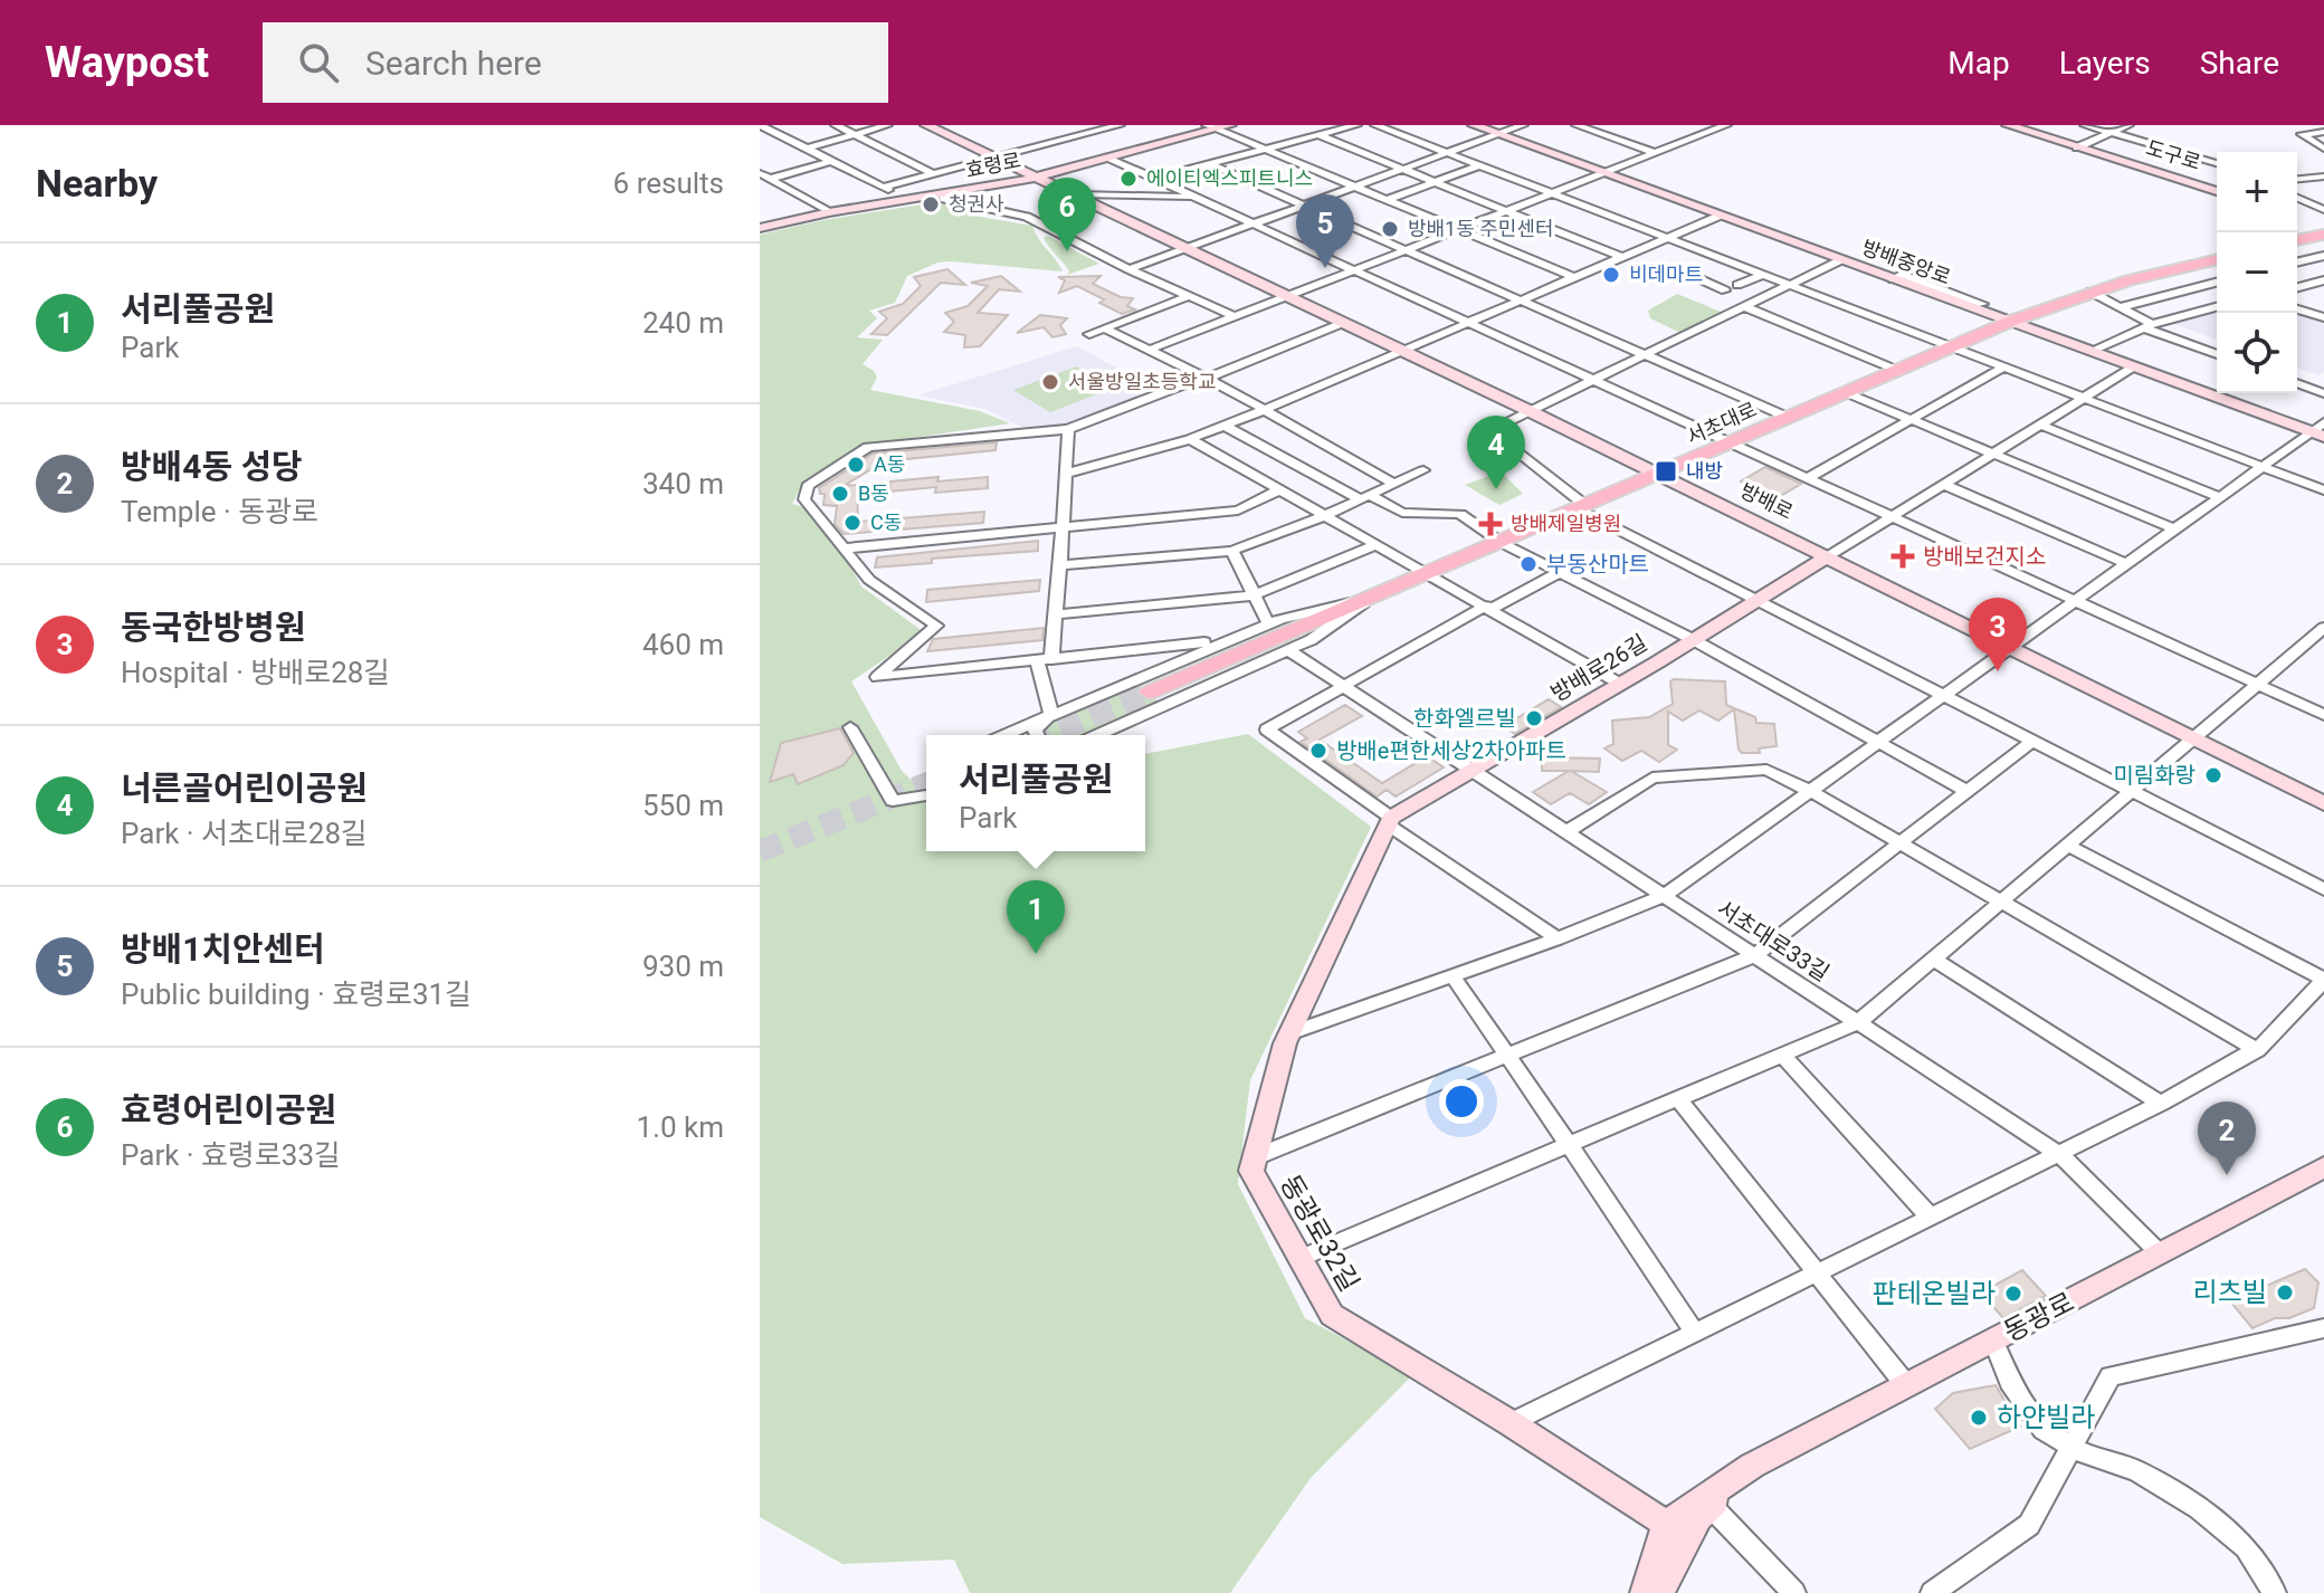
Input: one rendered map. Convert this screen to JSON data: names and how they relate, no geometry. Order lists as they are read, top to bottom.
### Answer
{
  "streets": {
    "main road": ["서초대로"],
    "street": [
      "도구로",
      "효령로",
      "방배중앙로",
      "방배로",
      "방배로26길",
      "서초대로33길",
      "동광로32길",
      "동광로"
    ]
  },
  "crossings": [
    ["효령로", "방배로"],
    ["방배중앙로", "서초대로"],
    ["서초대로", "방배로"],
    ["서초대로", "서초대로33길"],
    ["방배로", "방배로26길"],
    ["방배로26길", "서초대로33길"],
    ["서초대로33길", "동광로"],
    ["동광로32길", "동광로"]
  ],
  "places": {
    "other": [
      "에이티엑스피트니스",
      "청권사",
      "방배1동 주민센터",
      "비데마트",
      "서울방일초등학교",
      "A동",
      "B동",
      "C동",
      "부동산마트",
      "한화엘르빌",
      "방배e편한세상2차아파트",
      "미림화랑",
      "리츠빌",
      "판테온빌라",
      "하얀빌라"
    ],
    "transit": ["내방"],
    "health": ["방배제일병원", "방배보건지소"]
  },
  "page": {
    "header": "Waypost",
    "search": "Search here",
    "nav": ["Map", "Layers", "Share"],
    "heading": ["Nearby", "6 results"],
    "map_buttons": ["+", "−"],
    "pins": [
      "6",
      "5",
      "4",
      "3",
      "1",
      "2"
    ],
    "list": [
      {
        "mark": "1",
        "name": "서리풀공원",
        "note": "Park",
        "value": "240 m"
      },
      {
        "mark": "2",
        "name": "방배4동 성당",
        "note": "Temple · 동광로",
        "value": "340 m"
      },
      {
        "mark": "3",
        "name": "동국한방병원",
        "note": "Hospital · 방배로28길",
        "value": "460 m"
      },
      {
        "mark": "4",
        "name": "너른골어린이공원",
        "note": "Park · 서초대로28길",
        "value": "550 m"
      },
      {
        "mark": "5",
        "name": "방배1치안센터",
        "note": "Public building · 효령로31길",
        "value": "930 m"
      },
      {
        "mark": "6",
        "name": "효령어린이공원",
        "note": "Park · 효령로33길",
        "value": "1.0 km"
      }
    ],
    "popup": ["서리풀공원", "Park"]
  }
}
